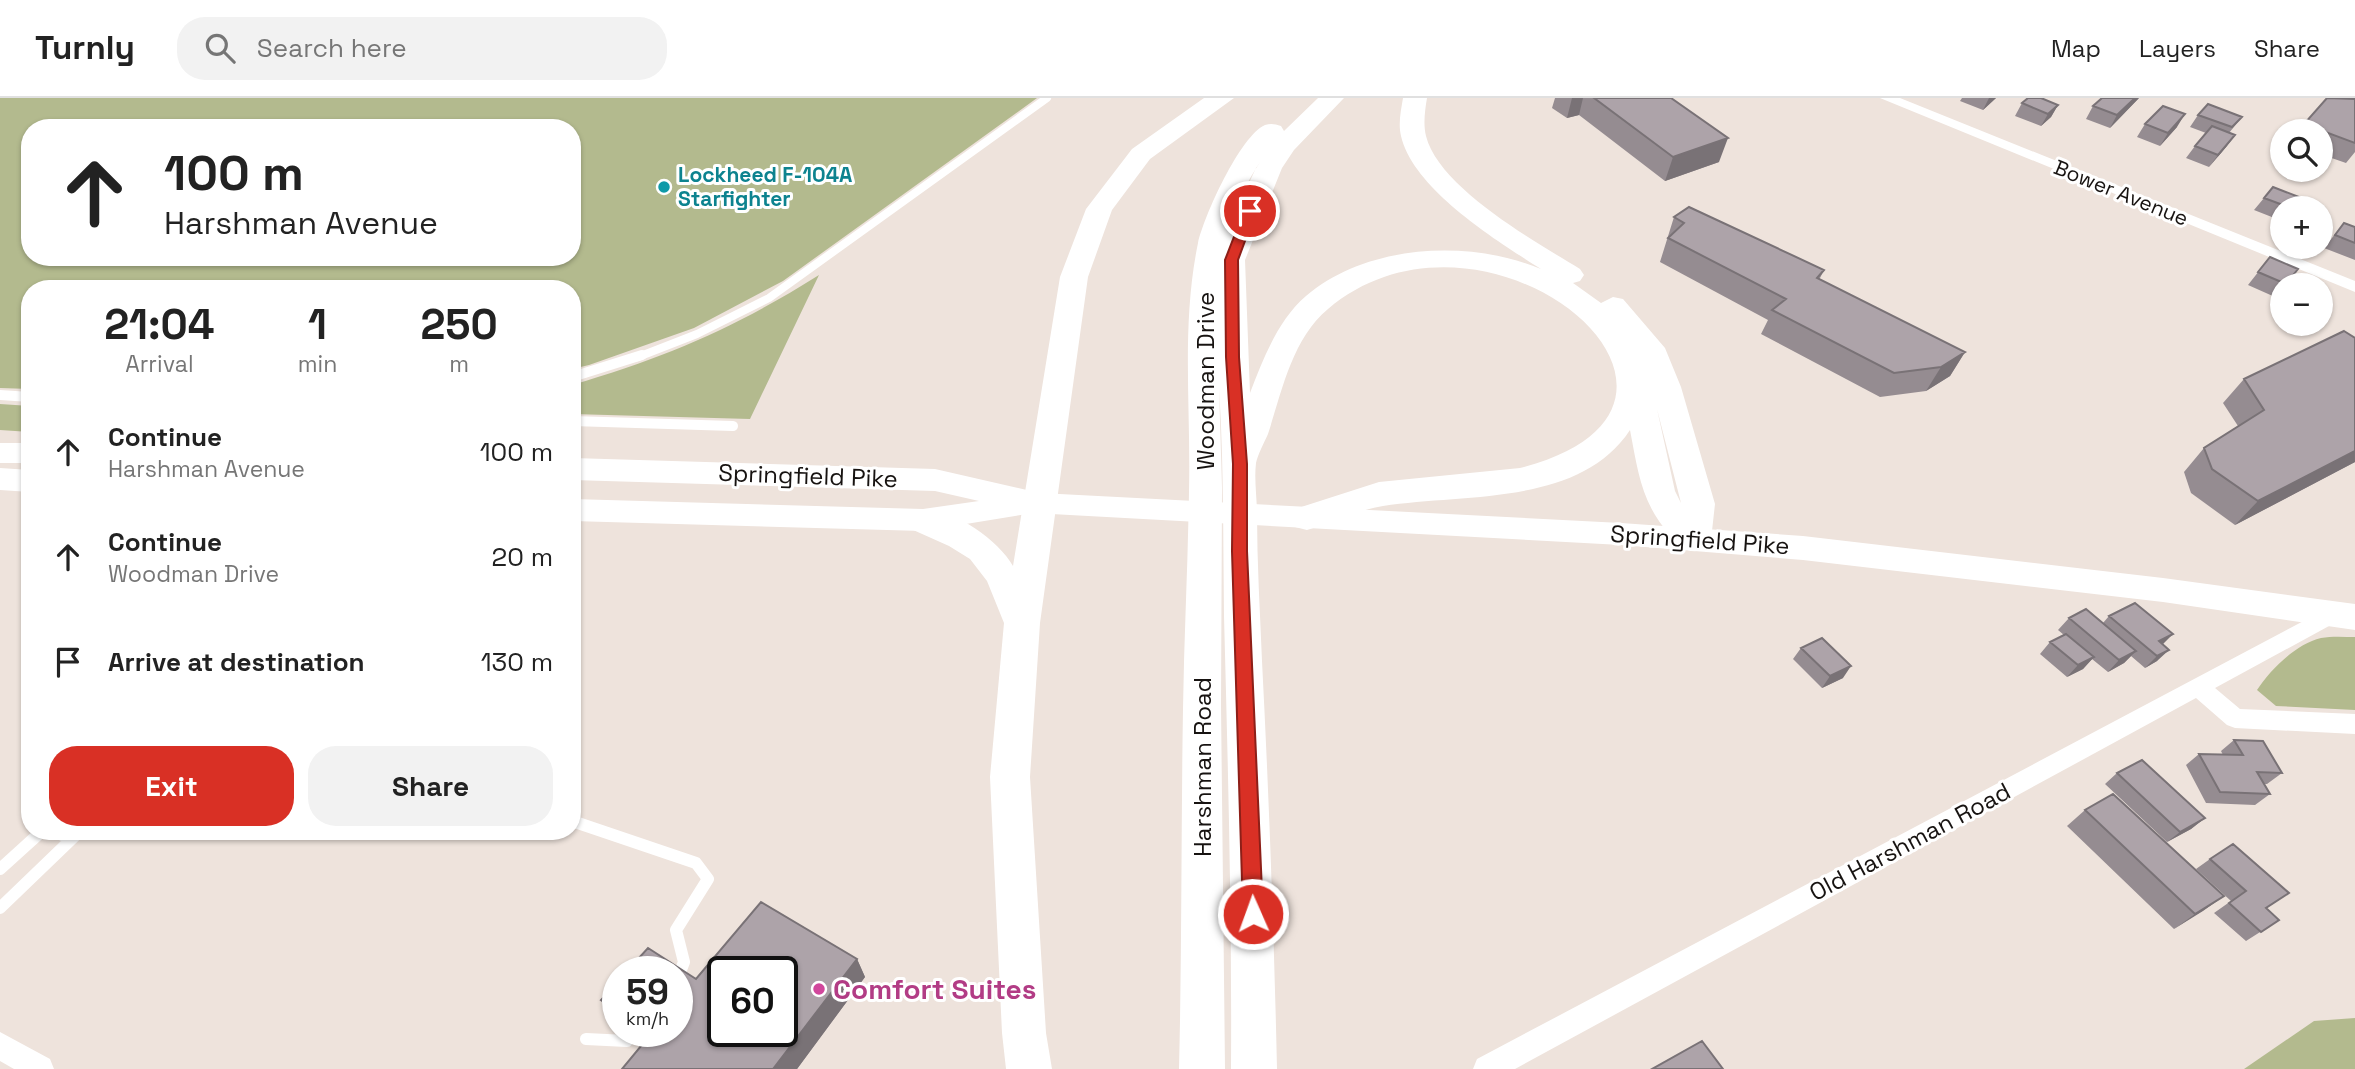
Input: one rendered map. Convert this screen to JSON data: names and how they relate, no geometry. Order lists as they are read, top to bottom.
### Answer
{
  "streets": {
    "main road": ["Woodman Drive", "Springfield Pike", "Harshman Road"],
    "street": ["Bower Avenue", "Old Harshman Road"]
  },
  "crossings": [
    ["Woodman Drive", "Harshman Road"],
    ["Springfield Pike", "Old Harshman Road"]
  ],
  "places": ["Lockheed F-104A Starfighter", "Comfort Suites"],
  "page": {
    "header": "Turnly",
    "search": "Search here",
    "nav": ["Map", "Layers", "Share"],
    "map_buttons": ["+", "−"],
    "turn": ["100 m", "Harshman Avenue"],
    "eta": [
      "21:04",
      "Arrival",
      "1",
      "min",
      "250",
      "m"
    ],
    "list": [
      {
        "name": "Continue",
        "note": "Harshman Avenue",
        "value": "100 m"
      },
      {
        "name": "Continue",
        "note": "Woodman Drive",
        "value": "20 m"
      },
      {
        "name": "Arrive at destination",
        "value": "130 m"
      }
    ],
    "buttons": ["Exit", "Share"],
    "speed": "59 km/h",
    "limit": "60"
  }
}
